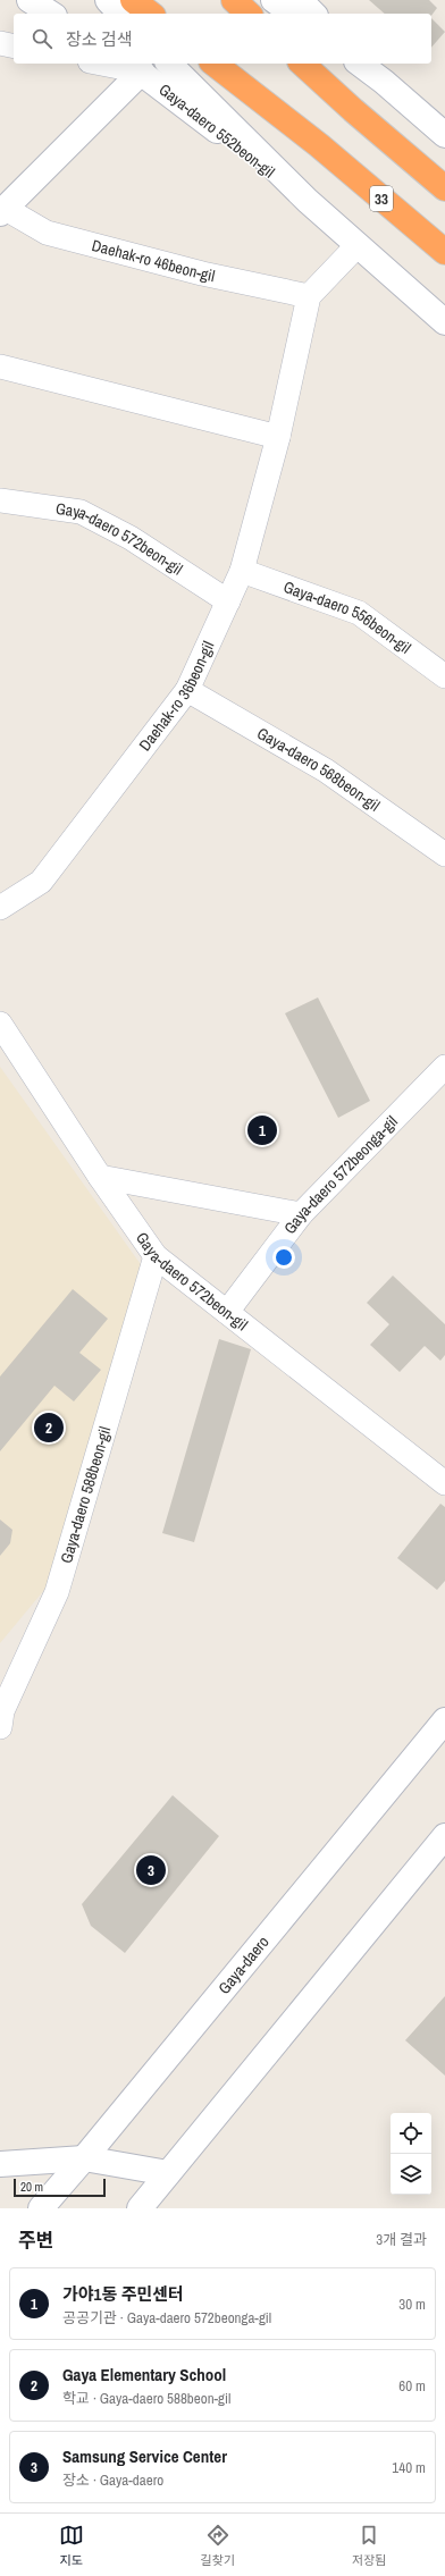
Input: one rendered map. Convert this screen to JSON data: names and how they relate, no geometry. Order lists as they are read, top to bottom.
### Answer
{
  "streets": {
    "highway": ["33"],
    "street": [
      "Gaya-daero 552beon-gil",
      "Daehak-ro 46beon-gil",
      "Gaya-daero 572beon-gil",
      "Gaya-daero 556beon-gil",
      "Daehak-ro 36beon-gil",
      "Gaya-daero 568beon-gil",
      "Gaya-daero 572beonga-gil",
      "Gaya-daero 588beon-gil",
      "Gaya-daero"
    ]
  },
  "crossings": [
    ["Gaya-daero 552beon-gil", "Daehak-ro 46beon-gil"],
    ["Daehak-ro 46beon-gil", "Daehak-ro 36beon-gil"],
    ["Gaya-daero 572beon-gil", "Daehak-ro 36beon-gil"],
    ["Gaya-daero 572beon-gil", "Gaya-daero 572beonga-gil"],
    ["Gaya-daero 572beon-gil", "Gaya-daero 588beon-gil"],
    ["Gaya-daero 556beon-gil", "Daehak-ro 36beon-gil"],
    ["Daehak-ro 36beon-gil", "Gaya-daero 568beon-gil"]
  ],
  "scale_bar": "20 m",
  "page": {
    "search": "장소 검색",
    "pins": ["1", "2", "3"],
    "scale": "20 m",
    "heading": ["주변", "3개 결과"],
    "list": [
      {
        "mark": "1",
        "name": "가야1동 주민센터",
        "note": "공공기관 · Gaya-daero 572beonga-gil",
        "value": "30 m"
      },
      {
        "mark": "2",
        "name": "Gaya Elementary School",
        "note": "학교 · Gaya-daero 588beon-gil",
        "value": "60 m"
      },
      {
        "mark": "3",
        "name": "Samsung Service Center",
        "note": "장소 · Gaya-daero",
        "value": "140 m"
      }
    ],
    "nav": ["지도", "길찾기", "저장됨"]
  }
}
